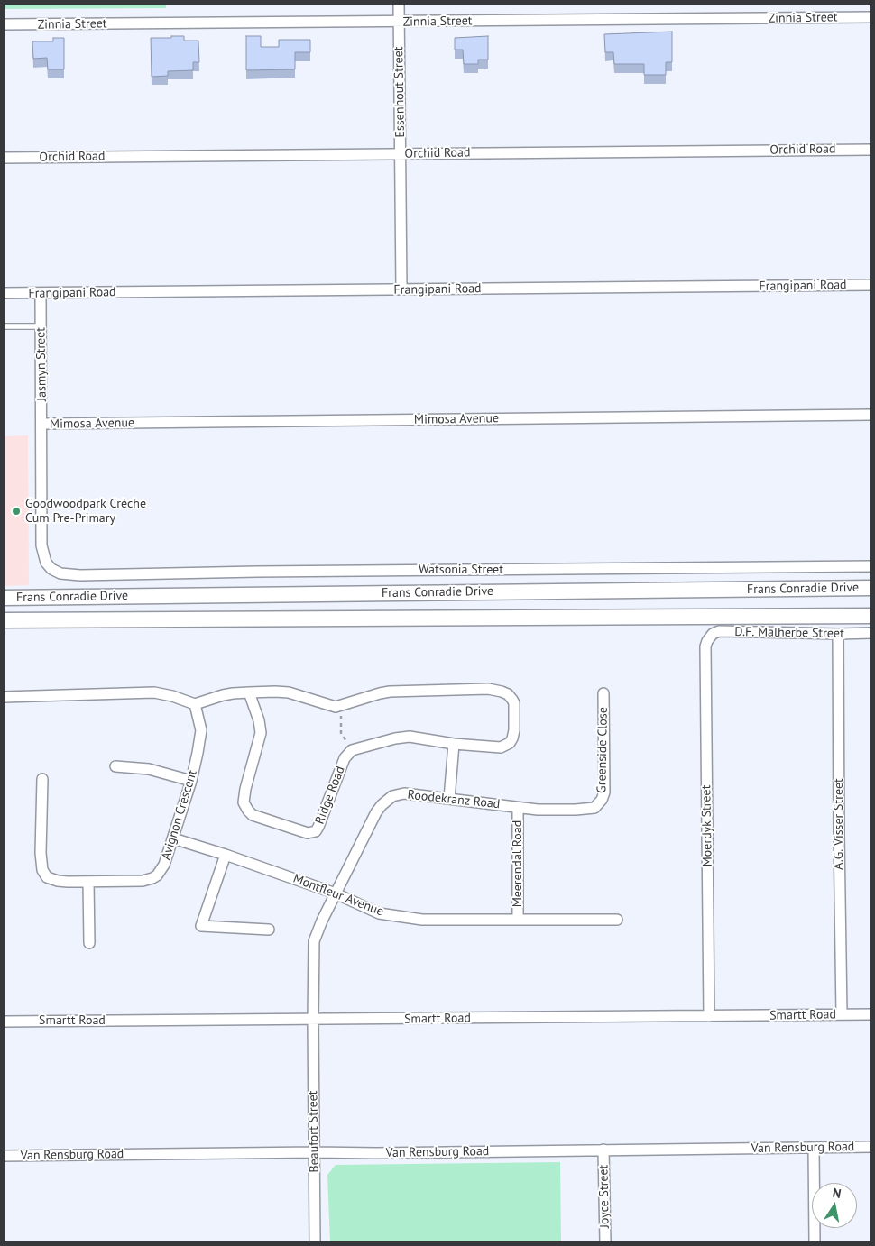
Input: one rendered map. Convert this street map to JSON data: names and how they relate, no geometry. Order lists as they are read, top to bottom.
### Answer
{
  "streets": {
    "main road": ["Frans Conradie Drive"],
    "street": [
      "Zinnia Street",
      "Essenhout Street",
      "Orchid Road",
      "Frangipani Road",
      "Jasmyn Street",
      "Mimosa Avenue",
      "Watsonia Street",
      "D.F. Malherbe Street",
      "Greenside Close",
      "Ridge Road",
      "Roodekranz Road",
      "Avignon Crescent",
      "A.G. Visser Street",
      "Moerdyk Street",
      "Meerendal Road",
      "Montfleur Avenue",
      "Smartt Road",
      "Beaufort Street",
      "Van Rensburg Road",
      "Joyce Street"
    ]
  },
  "crossings": [
    ["Zinnia Street", "Essenhout Street"],
    ["Essenhout Street", "Orchid Road"],
    ["Essenhout Street", "Frangipani Road"],
    ["Frangipani Road", "Jasmyn Street"],
    ["Jasmyn Street", "Mimosa Avenue"],
    ["Jasmyn Street", "Watsonia Street"],
    ["D.F. Malherbe Street", "A.G. Visser Street"],
    ["D.F. Malherbe Street", "Moerdyk Street"],
    ["Greenside Close", "Roodekranz Road"],
    ["Greenside Close", "Meerendal Road"],
    ["Roodekranz Road", "Meerendal Road"],
    ["Roodekranz Road", "Montfleur Avenue"],
    ["Roodekranz Road", "Smartt Road"],
    ["Roodekranz Road", "Beaufort Street"],
    ["Avignon Crescent", "Montfleur Avenue"],
    ["A.G. Visser Street", "Smartt Road"],
    ["Moerdyk Street", "Smartt Road"],
    ["Meerendal Road", "Montfleur Avenue"],
    ["Smartt Road", "Beaufort Street"],
    ["Beaufort Street", "Van Rensburg Road"],
    ["Van Rensburg Road", "Joyce Street"]
  ],
  "places": ["Goodwoodpark Crèche Cum Pre-Primary"],
  "north": "top"
}
